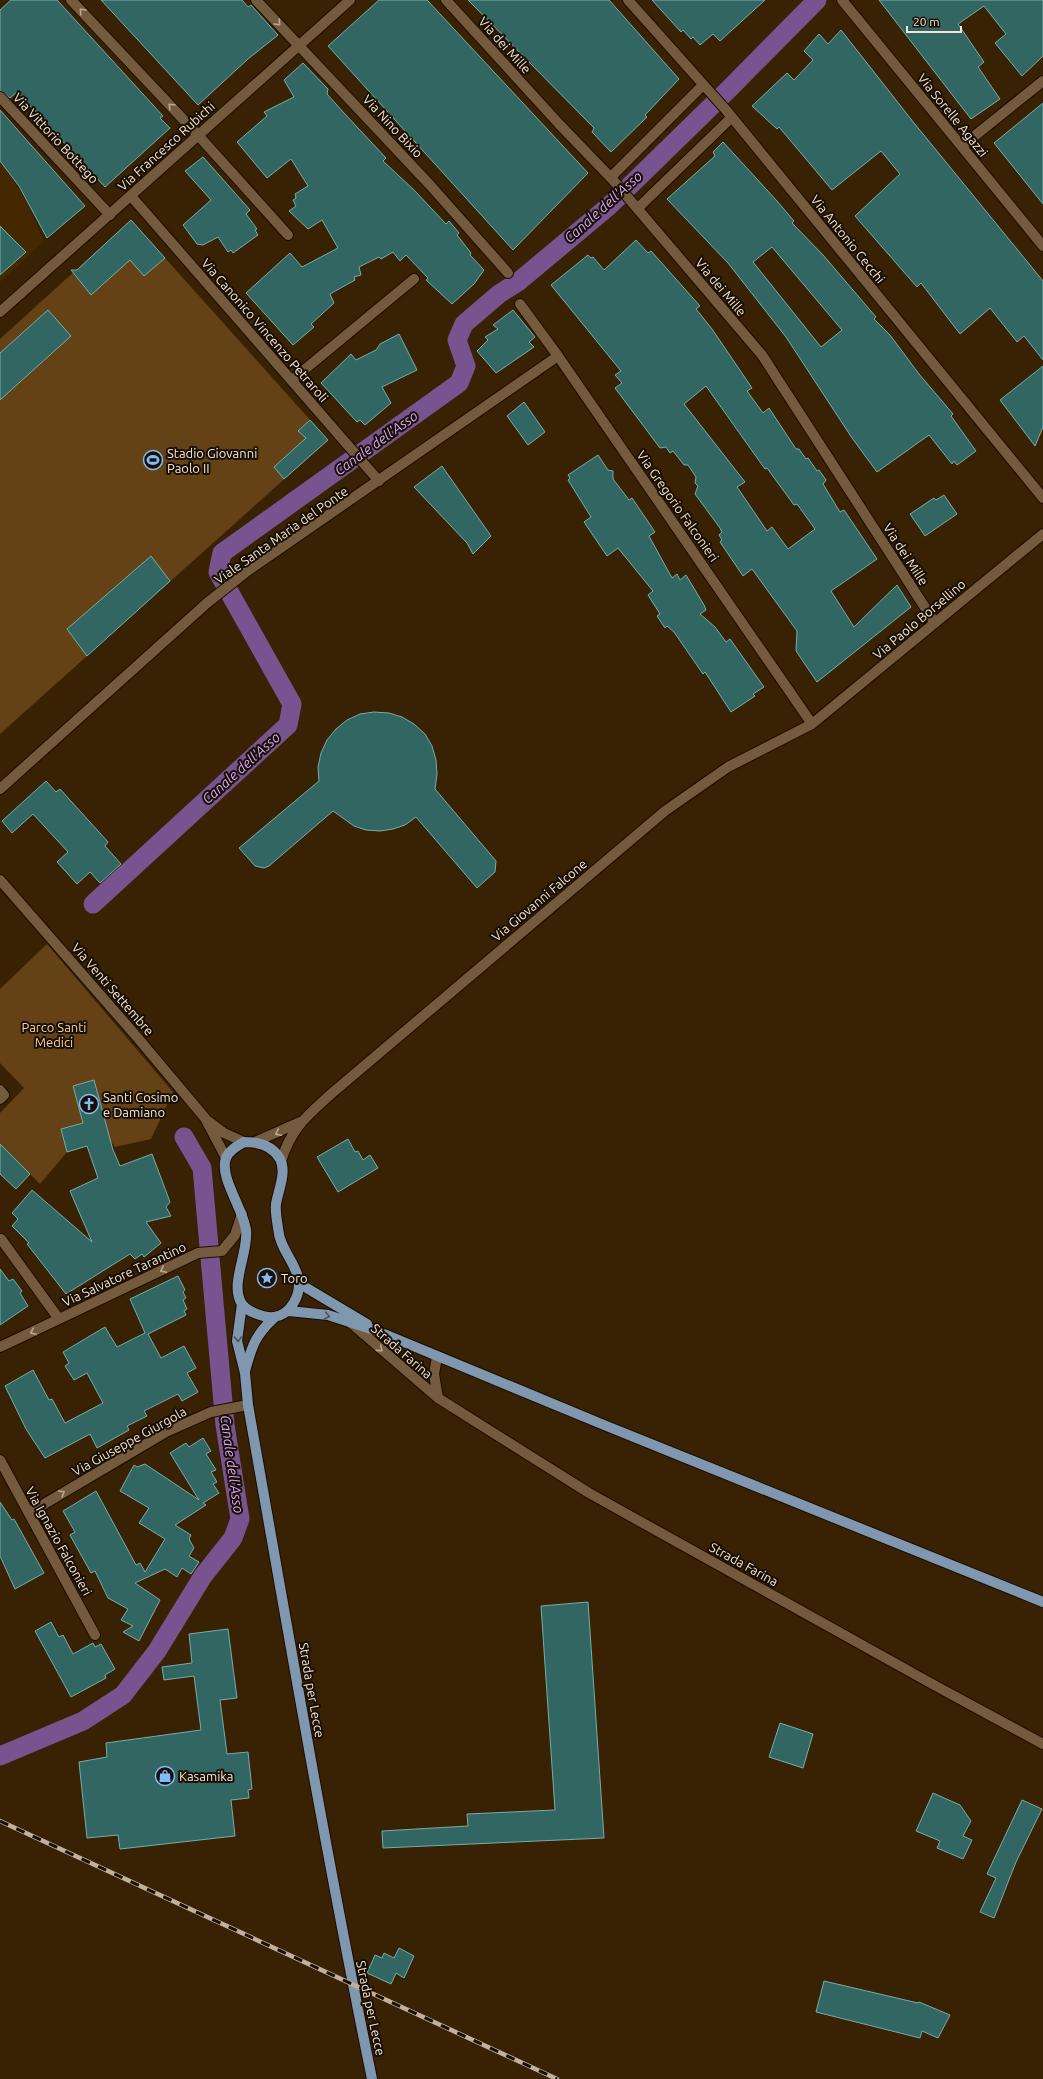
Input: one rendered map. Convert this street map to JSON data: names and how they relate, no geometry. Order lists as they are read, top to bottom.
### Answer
{
  "streets": {
    "main road": ["Strada per Lecce"],
    "street": [
      "Via dei Mille",
      "Via Sorelle Agazzi",
      "Via Nino Bixio",
      "Via Vittorio Bottego",
      "Via Francesco Rubichi",
      "Via Antonio Cecchi",
      "Via Canonico Vincenzo Petraroli",
      "Via Gregorio Falconieri",
      "Viale Santa Maria del Ponte",
      "Via Paolo Borsellino",
      "Via Giovanni Falcone",
      "Via Venti Settembre",
      "Via Salvatore Tarantino",
      "Strada Farina",
      "Via Giuseppe Giurgola",
      "Via Ignazio Falconieri"
    ]
  },
  "crossings": [
    ["Via dei Mille", "Via Paolo Borsellino"],
    ["Via Nino Bixio", "Via Francesco Rubichi"],
    ["Via Vittorio Bottego", "Via Francesco Rubichi"],
    ["Via Francesco Rubichi", "Via Canonico Vincenzo Petraroli"],
    ["Via Canonico Vincenzo Petraroli", "Viale Santa Maria del Ponte"],
    ["Via Gregorio Falconieri", "Viale Santa Maria del Ponte"],
    ["Via Gregorio Falconieri", "Via Paolo Borsellino"],
    ["Via Gregorio Falconieri", "Via Giovanni Falcone"],
    ["Via Paolo Borsellino", "Via Giovanni Falcone"],
    ["Via Venti Settembre", "Strada per Lecce"],
    ["Via Salvatore Tarantino", "Strada per Lecce"],
    ["Via Giuseppe Giurgola", "Via Ignazio Falconieri"],
    ["Via Giuseppe Giurgola", "Strada per Lecce"]
  ],
  "one_way": ["Via Salvatore Tarantino", "Via Giuseppe Giurgola"],
  "water": ["Canale dell'Asso"],
  "parks": ["Parco Santi Medici"],
  "places": {
    "sports": ["Stadio Giovanni Paolo II"],
    "church": ["Santi Cosimo e Damiano"],
    "place": ["Toro"],
    "shop": ["Kasamika"]
  },
  "scale_bar": "20 m"
}
